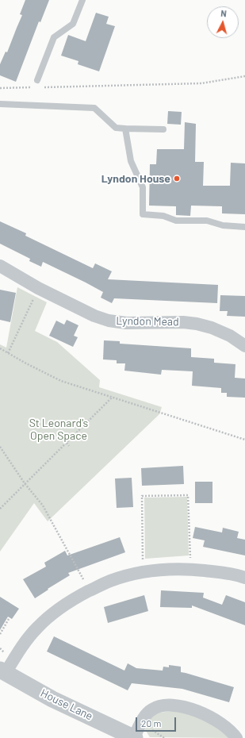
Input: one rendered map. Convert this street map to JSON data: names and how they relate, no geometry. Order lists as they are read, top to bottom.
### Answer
{
  "streets": {
    "street": ["Lyndon Mead", "House Lane"]
  },
  "parks": ["St Leonard's Open Space"],
  "places": ["Lyndon House"],
  "scale_bar": "20 m",
  "north": "top"
}
